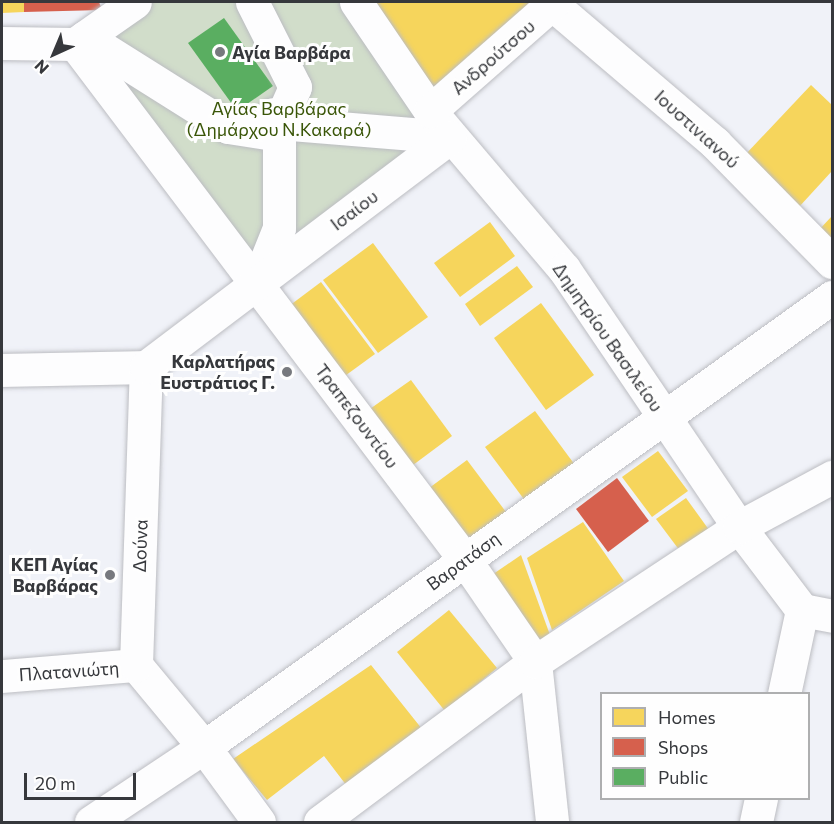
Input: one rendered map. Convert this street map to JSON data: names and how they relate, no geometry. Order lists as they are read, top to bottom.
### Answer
{
  "streets": {
    "street": [
      "Ανδρούτσου",
      "Ιουστινιανού",
      "Ισαίου",
      "Δημητρίου Βασιλείου",
      "Τραπεζουντίου",
      "Δούνα",
      "Βαρατάση",
      "Πλατανιώτη"
    ]
  },
  "crossings": [
    ["Ανδρούτσου", "Ιουστινιανού"],
    ["Ανδρούτσου", "Δημητρίου Βασιλείου"],
    ["Ισαίου", "Δημητρίου Βασιλείου"],
    ["Ισαίου", "Τραπεζουντίου"],
    ["Δημητρίου Βασιλείου", "Βαρατάση"],
    ["Τραπεζουντίου", "Βαρατάση"],
    ["Δούνα", "Πλατανιώτη"]
  ],
  "parks": ["Αγίας Βαρβάρας (Δημάρχου Ν.Κακαρά)"],
  "places": ["Αγία Βαρβάρα", "Καρλατήρας Ευστράτιος Γ.", "ΚΕΠ Αγίας Βαρβάρας"],
  "legend": ["Homes", "Shops", "Public"],
  "scale_bar": "20 m",
  "north": "bottom left"
}
